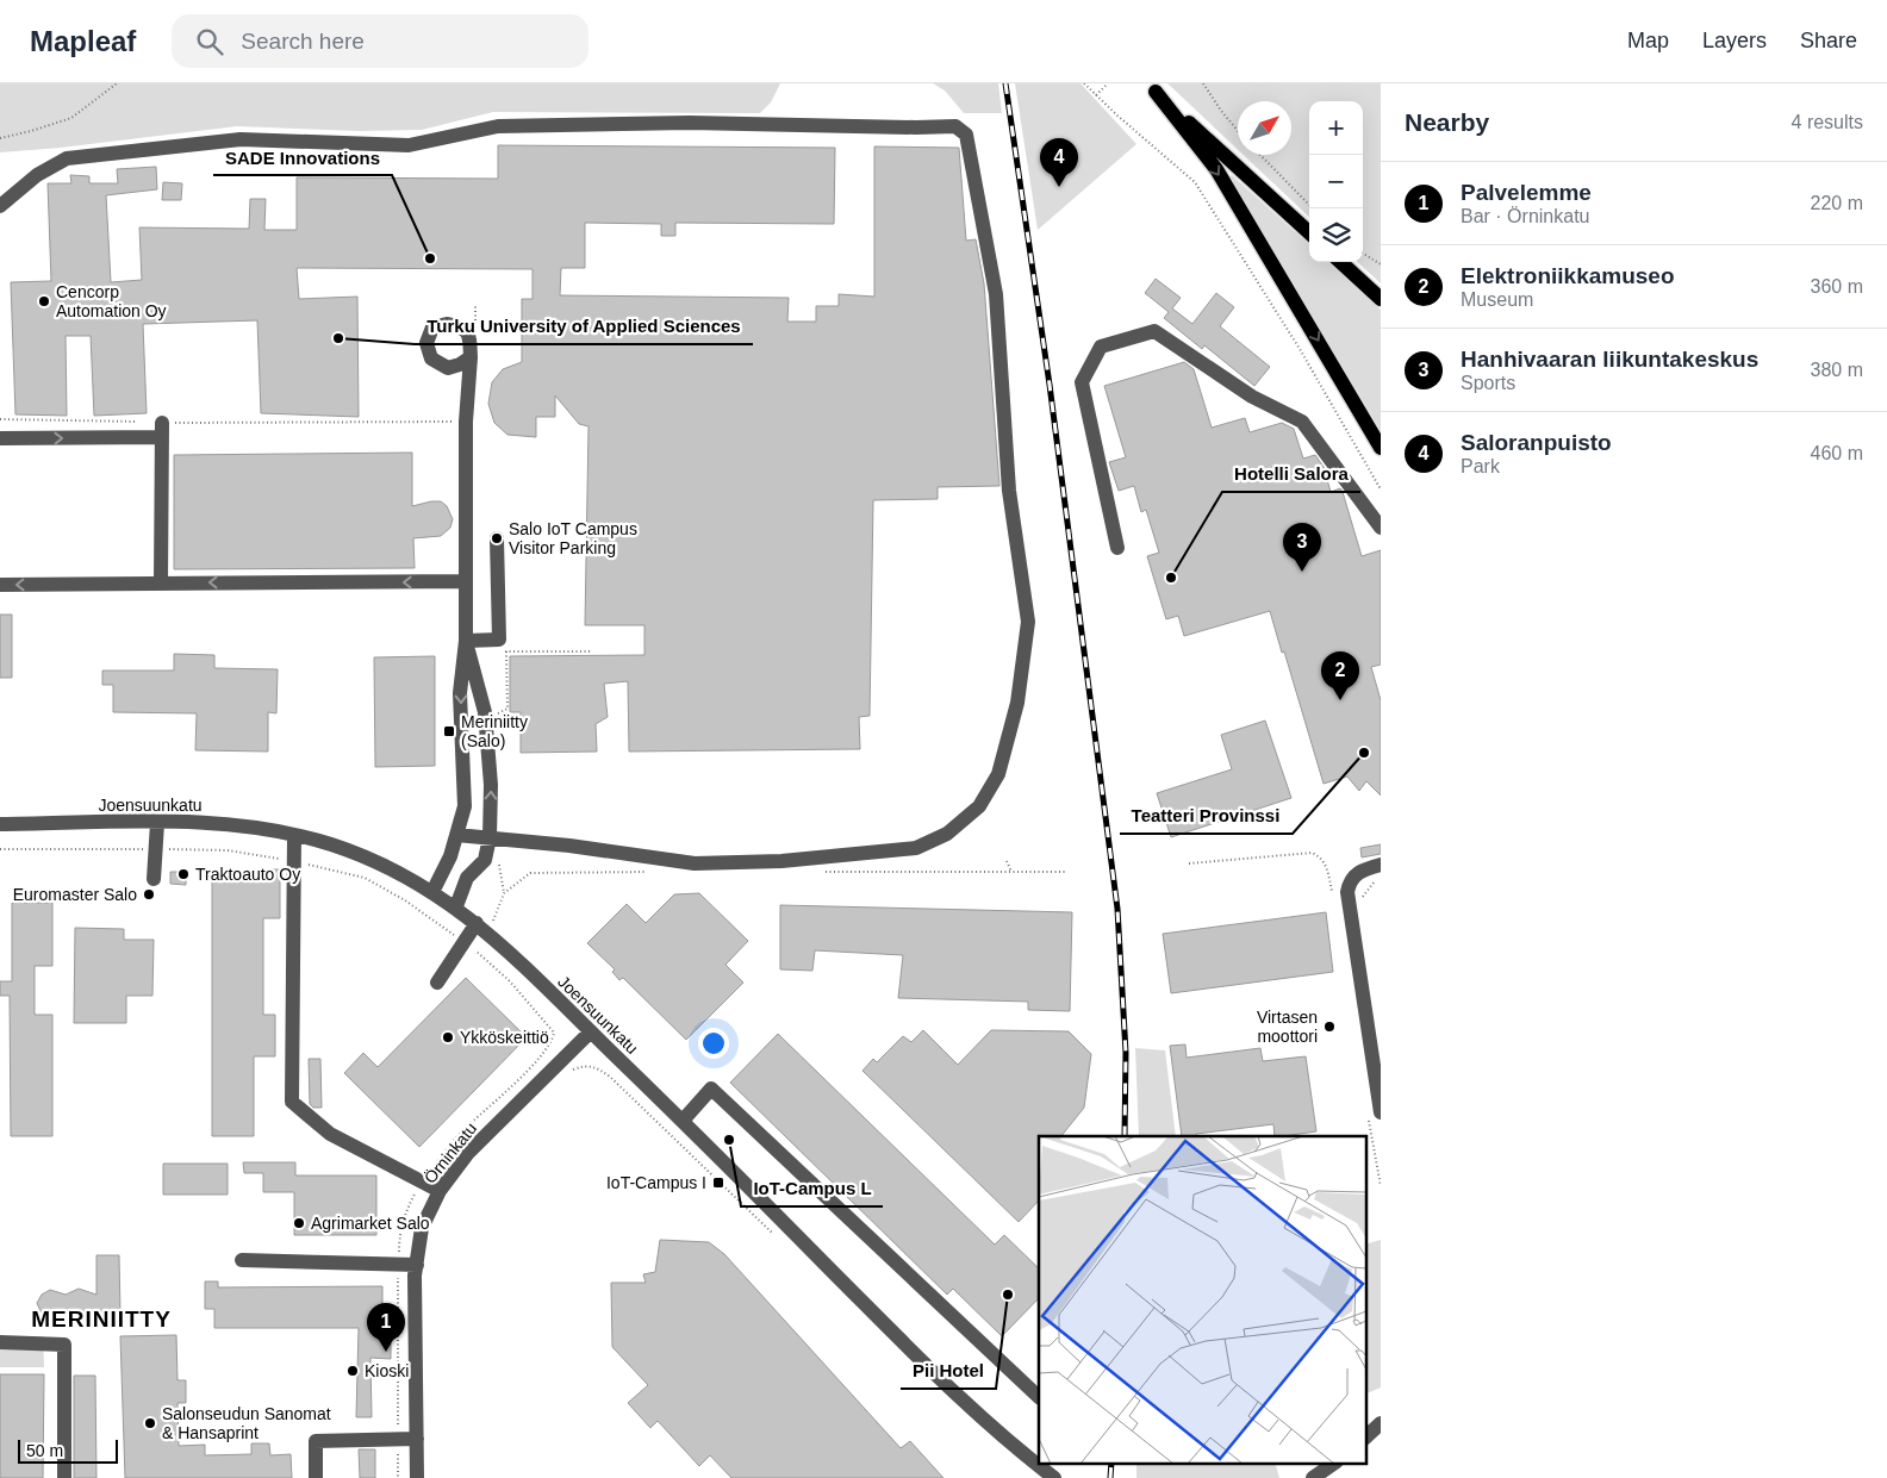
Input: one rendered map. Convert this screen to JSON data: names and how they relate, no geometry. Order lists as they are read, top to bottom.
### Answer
{
  "streets": {
    "street": ["Joensuunkatu", "Örninkatu"]
  },
  "crossings": [
    ["Joensuunkatu", "Örninkatu"]
  ],
  "districts": ["MERINIITTY"],
  "places": {
    "other": [
      "SADE Innovations",
      "Cencorp Automation Oy",
      "Turku University of Applied Sciences",
      "Salo IoT Campus Visitor Parking",
      "Hotelli Salora",
      "Teatteri Provinssi",
      "Traktoauto Oy",
      "Euromaster Salo",
      "Virtasen moottori",
      "Ykköskeittiö",
      "IoT-Campus L",
      "Agrimarket Salo",
      "Pii Hotel",
      "Kioski",
      "Salonseudun Sanomat & Hansaprint"
    ],
    "transit": ["Meriniitty (Salo)", "IoT-Campus I"]
  },
  "scale_bar": "50 m",
  "north": "top right",
  "page": {
    "header": "Mapleaf",
    "search": "Search here",
    "nav": ["Map", "Layers", "Share"],
    "heading": ["Nearby", "4 results"],
    "map_buttons": ["+", "−"],
    "pins": [
      "4",
      "3",
      "2",
      "1"
    ],
    "list": [
      {
        "mark": "1",
        "name": "Palvelemme",
        "note": "Bar · Örninkatu",
        "value": "220 m"
      },
      {
        "mark": "2",
        "name": "Elektroniikkamuseo",
        "note": "Museum",
        "value": "360 m"
      },
      {
        "mark": "3",
        "name": "Hanhivaaran liikuntakeskus",
        "note": "Sports",
        "value": "380 m"
      },
      {
        "mark": "4",
        "name": "Saloranpuisto",
        "note": "Park",
        "value": "460 m"
      }
    ],
    "scale": "50 m"
  }
}
